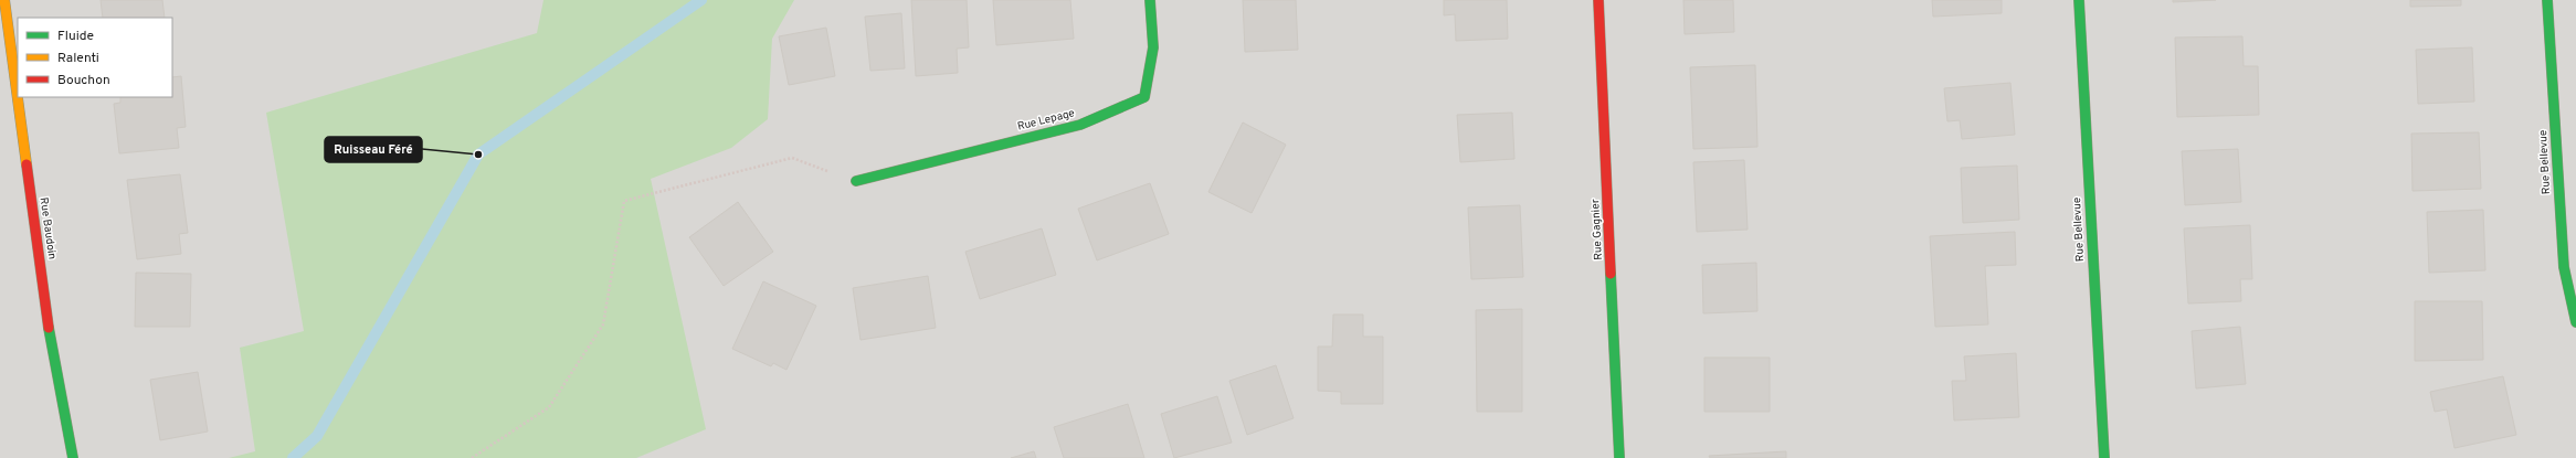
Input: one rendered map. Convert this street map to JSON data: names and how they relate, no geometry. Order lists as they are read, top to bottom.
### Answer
{
  "streets": {
    "street": [
      "Rue Lepage",
      "Rue Bellevue",
      "Rue Baudoin",
      "Rue Gagnier"
    ]
  },
  "places": ["Ruisseau Féré"],
  "legend": ["Fluide", "Ralenti", "Bouchon"]
}
